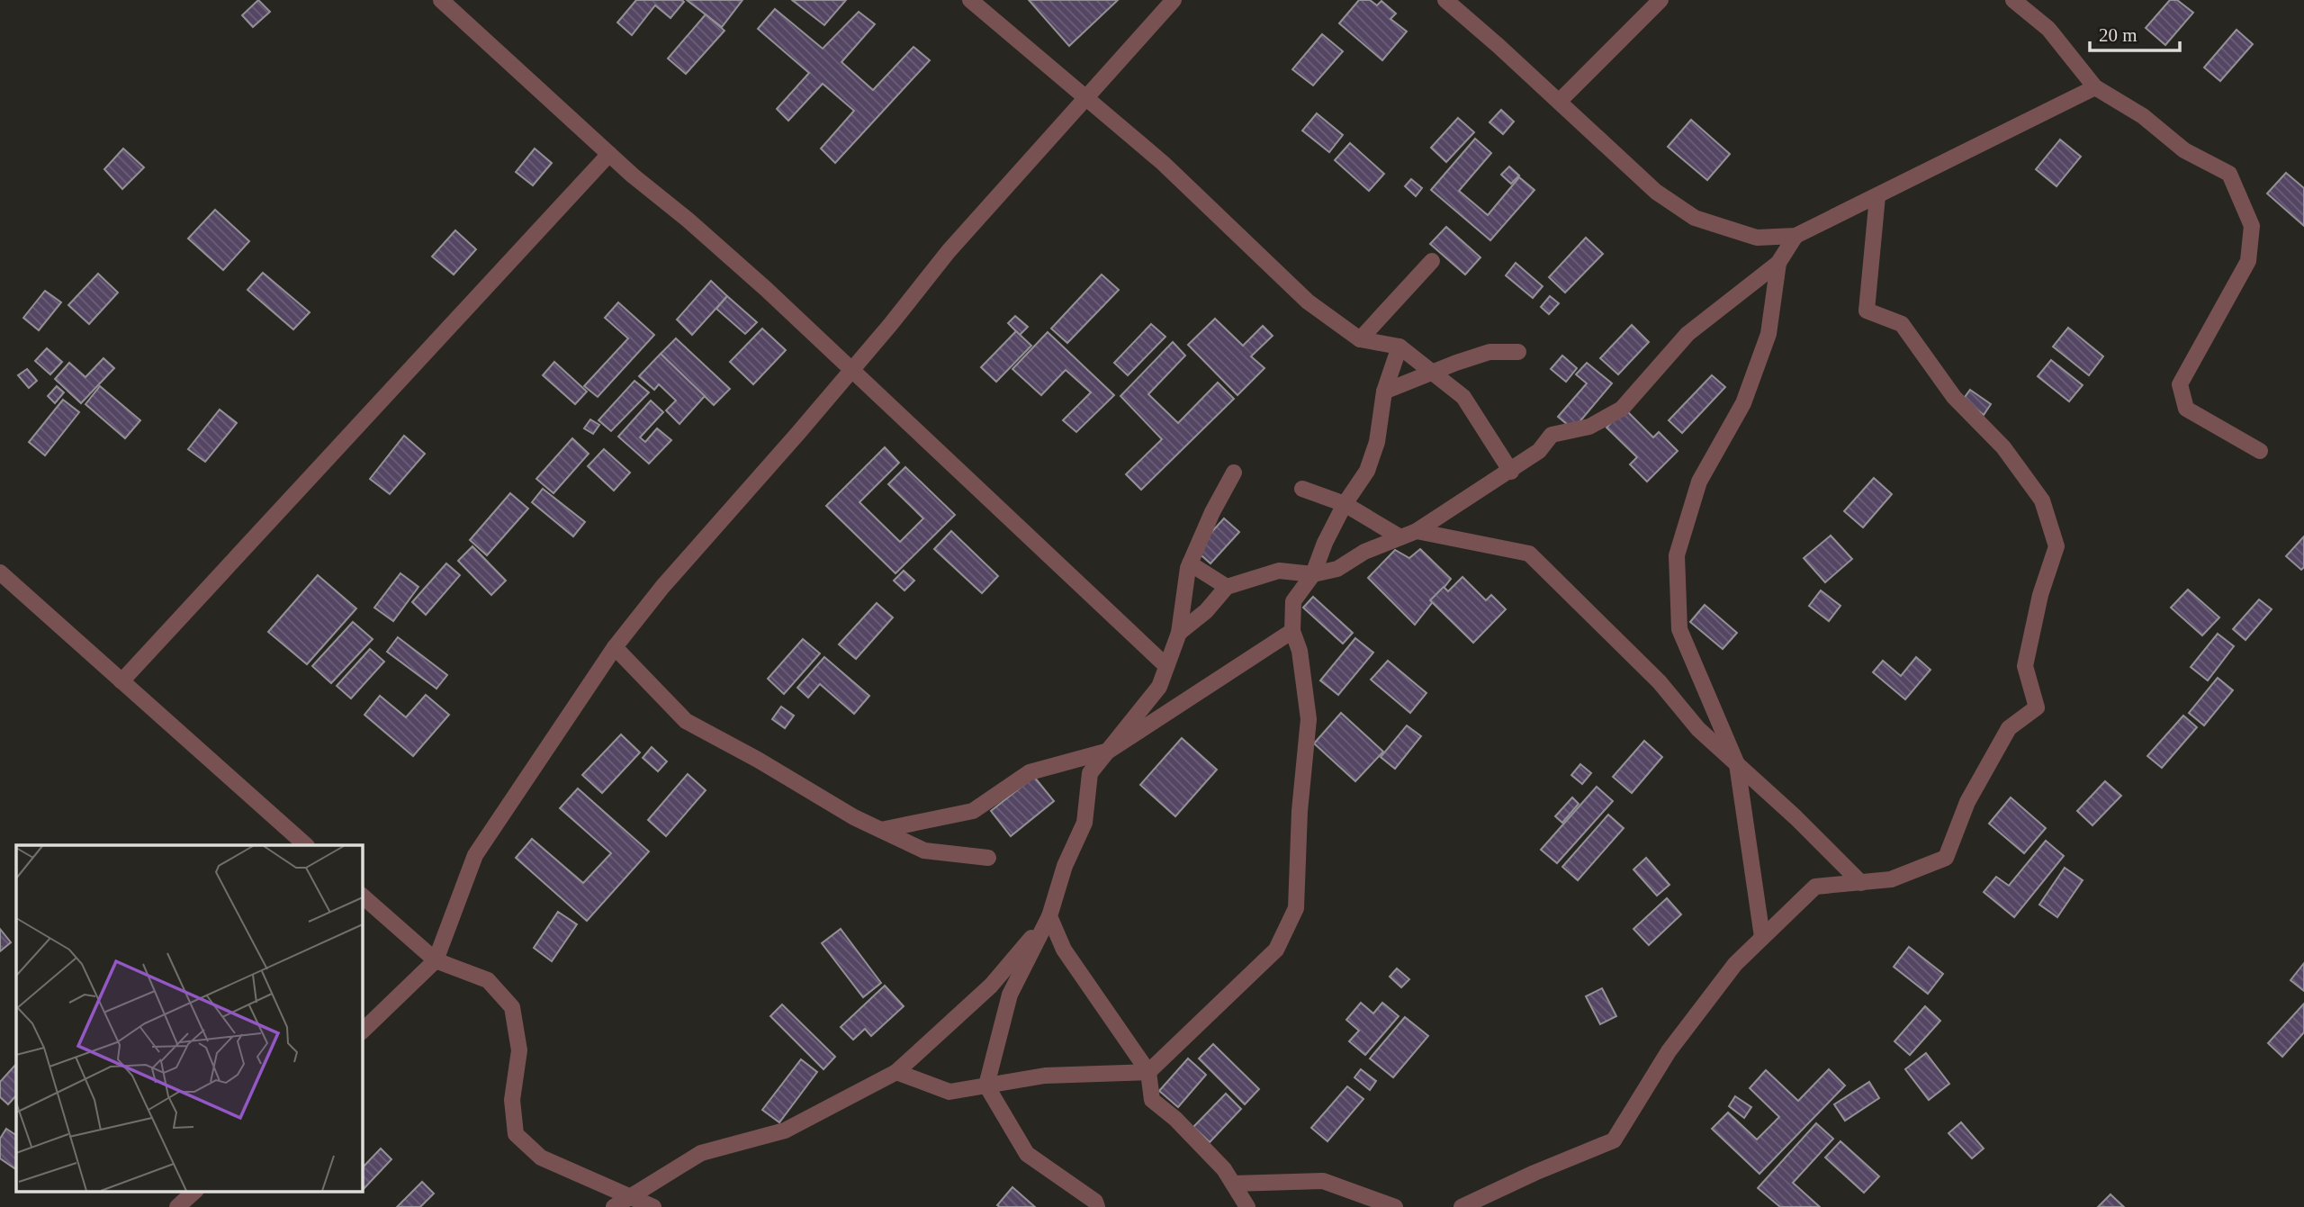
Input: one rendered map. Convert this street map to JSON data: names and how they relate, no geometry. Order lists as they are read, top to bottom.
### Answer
{
  "scale_bar": "20 m"
}
